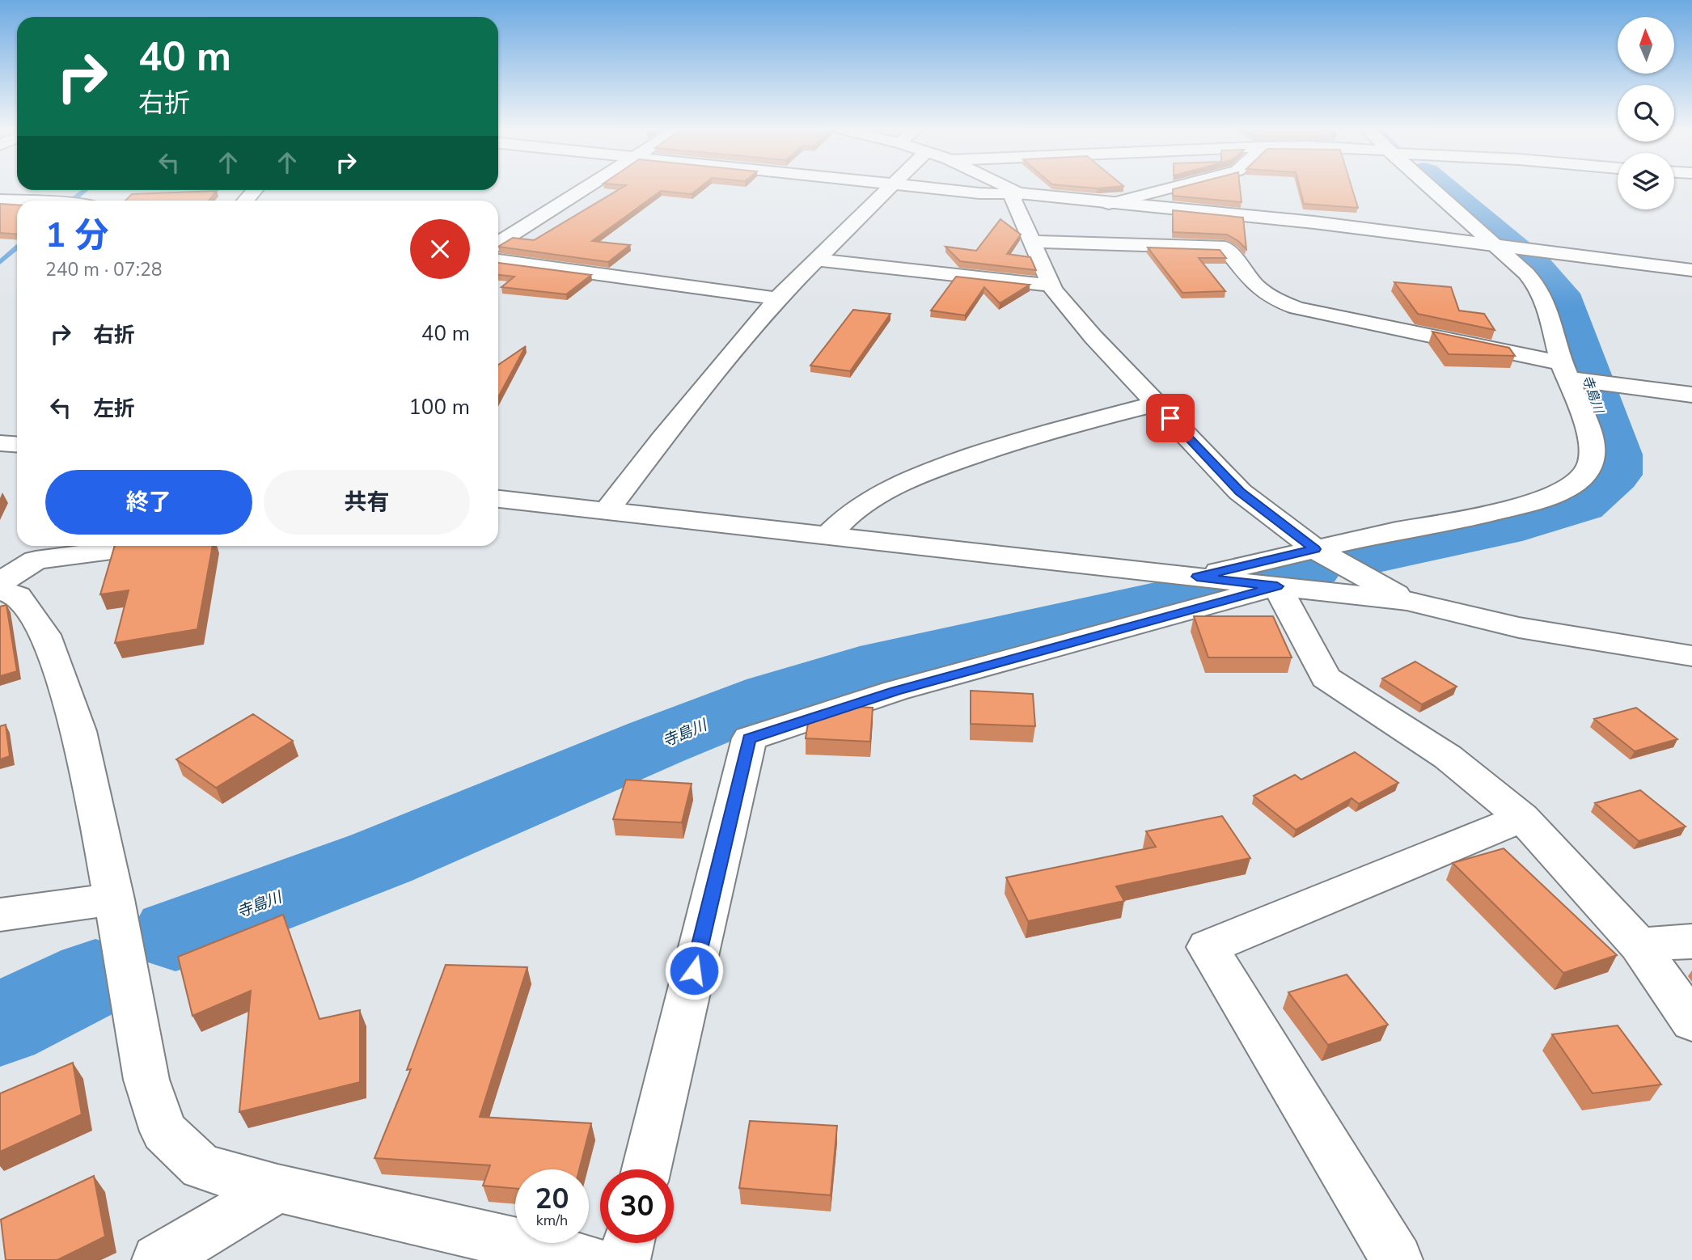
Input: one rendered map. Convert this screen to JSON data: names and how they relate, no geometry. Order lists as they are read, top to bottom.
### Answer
{
  "water": ["寺島川"],
  "north": "top",
  "page": {
    "turn": ["40 m", "右折"],
    "heading": ["1 分", "240 m · 07:28"],
    "list": [
      {
        "name": "右折",
        "value": "40 m"
      },
      {
        "name": "左折",
        "value": "100 m"
      }
    ],
    "buttons": ["終了", "共有"],
    "speed": "20 km/h",
    "limit": "30"
  }
}
